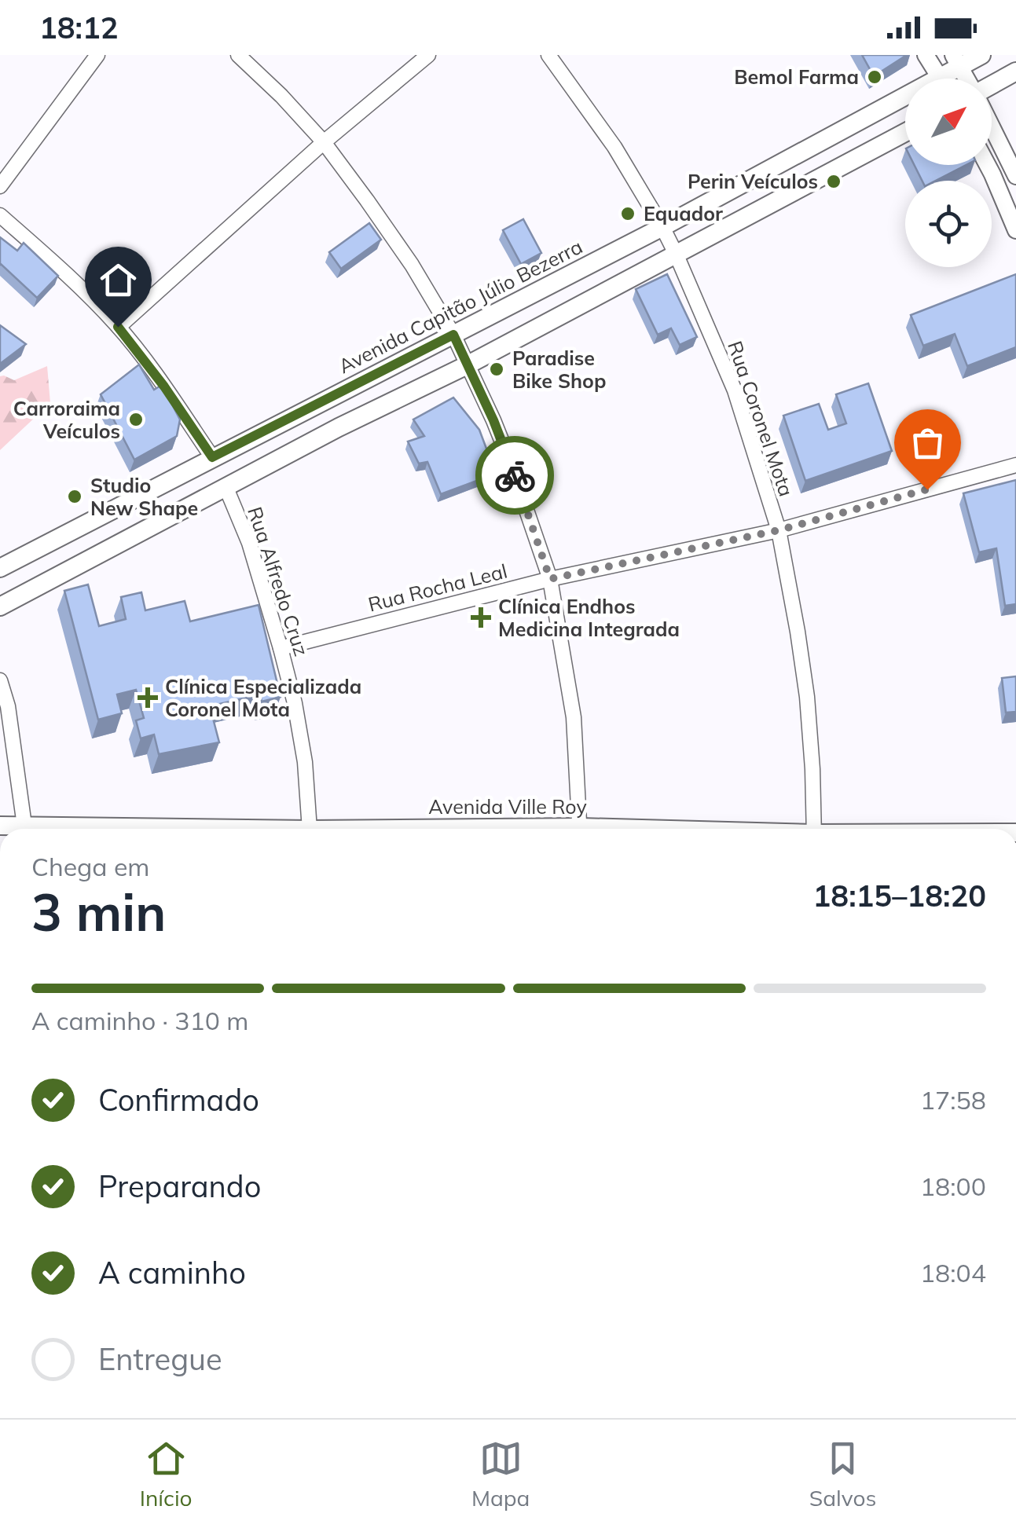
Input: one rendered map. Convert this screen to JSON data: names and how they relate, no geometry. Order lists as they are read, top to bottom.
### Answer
{
  "streets": {
    "main road": ["Avenida Capitão Júlio Bezerra"],
    "street": ["Rua Coronel Mota", "Rua Alfredo Cruz", "Rua Rocha Leal"]
  },
  "crossings": [
    ["Avenida Capitão Júlio Bezerra", "Rua Coronel Mota"],
    ["Rua Coronel Mota", "Rua Rocha Leal"],
    ["Rua Alfredo Cruz", "Rua Rocha Leal"]
  ],
  "places": {
    "other": [
      "Bemol Farma",
      "Perin Veículos",
      "Equador",
      "Paradise Bike Shop",
      "Carroraima Veículos",
      "Studio New Shape"
    ],
    "health": ["Clínica Endhos Medicina Integrada", "Clínica Especializada Coronel Mota"]
  },
  "north": "top right",
  "page": {
    "status": "18:12",
    "heading": ["3 min", "Chega em", "18:15–18:20"],
    "bar": "A caminho · 310 m",
    "list": [
      ["Confirmado", "17:58"],
      ["Preparando", "18:00"],
      ["A caminho", "18:04"],
      "Entregue"
    ],
    "tabs": ["Início", "Mapa", "Salvos"]
  }
}
